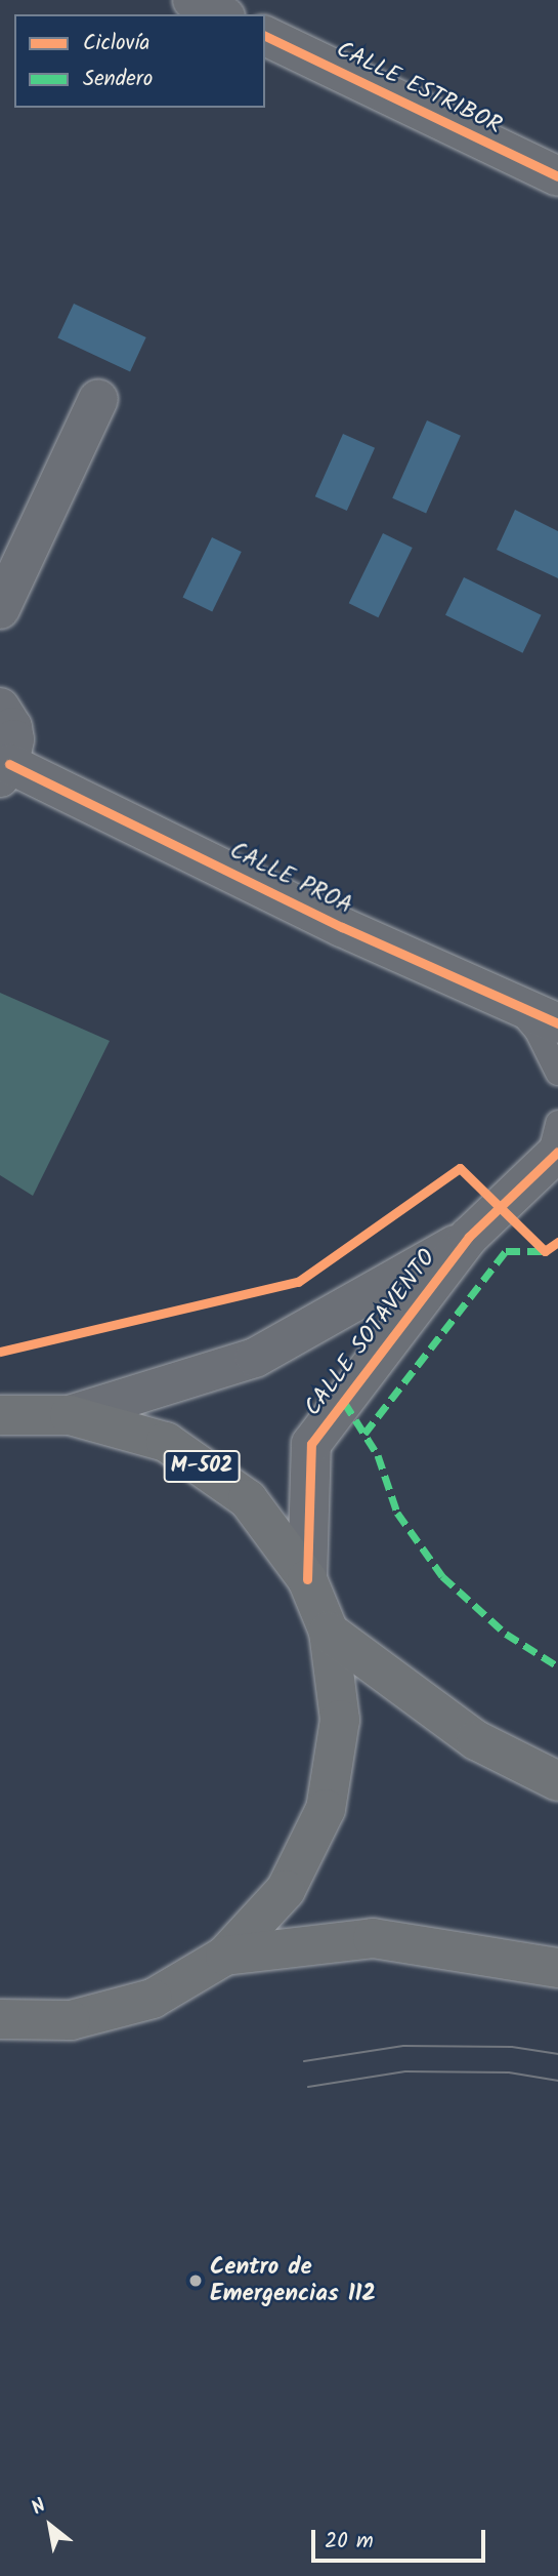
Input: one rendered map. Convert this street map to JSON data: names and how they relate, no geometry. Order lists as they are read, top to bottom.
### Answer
{
  "streets": {
    "highway": ["M-502"],
    "street": ["CALLE ESTRIBOR", "CALLE PROA", "CALLE SOTAVENTO"]
  },
  "crossings": [
    ["CALLE SOTAVENTO", "M-502"]
  ],
  "places": ["Centro de Emergencias 112"],
  "legend": ["Ciclovía", "Sendero"],
  "scale_bar": "20 m",
  "north": "top left"
}
